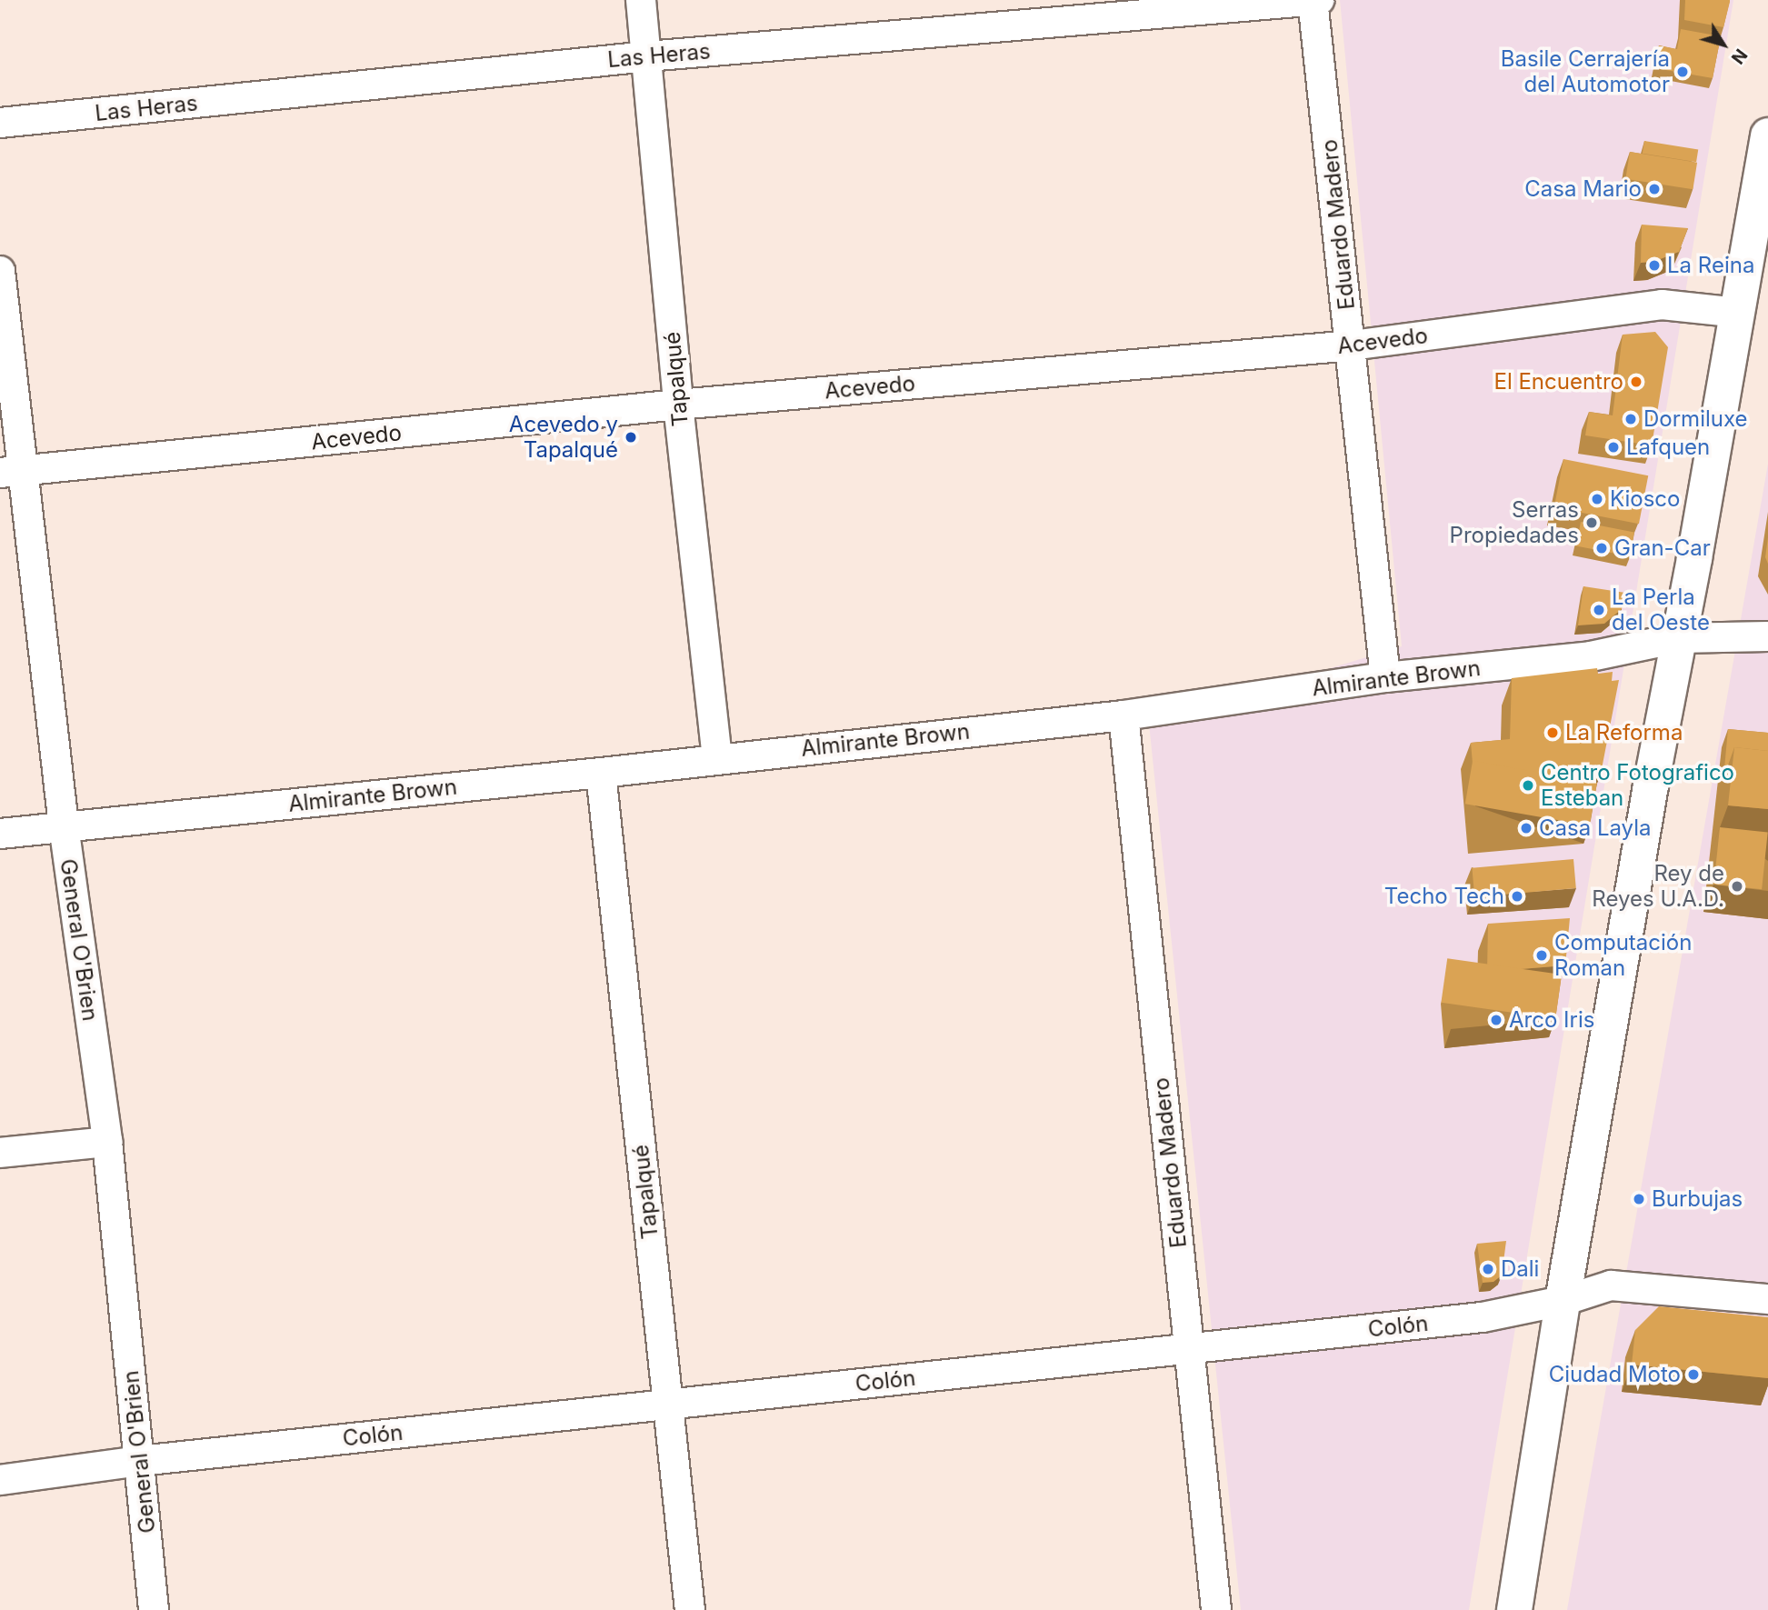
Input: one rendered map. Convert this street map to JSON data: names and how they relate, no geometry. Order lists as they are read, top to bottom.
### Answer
{
  "streets": {
    "street": [
      "Las Heras",
      "Eduardo Madero",
      "Acevedo",
      "Tapalqué",
      "Almirante Brown",
      "General O'Brien",
      "Colón"
    ]
  },
  "crossings": [
    ["Las Heras", "Eduardo Madero"],
    ["Las Heras", "Tapalqué"],
    ["Eduardo Madero", "Acevedo"],
    ["Eduardo Madero", "Almirante Brown"],
    ["Eduardo Madero", "Colón"],
    ["Acevedo", "Tapalqué"],
    ["Acevedo", "General O'Brien"],
    ["Tapalqué", "Almirante Brown"],
    ["Tapalqué", "Colón"],
    ["Almirante Brown", "General O'Brien"],
    ["General O'Brien", "Colón"]
  ],
  "places": [
    "Basile Cerrajería del Automotor",
    "Casa Mario",
    "La Reina",
    "El Encuentro",
    "Dormiluxe",
    "Acevedo y Tapalqué",
    "Lafquen",
    "Kiosco",
    "Serras Propiedades",
    "Gran-Car",
    "La Perla del Oeste",
    "La Reforma",
    "Centro Fotografico Esteban",
    "Casa Layla",
    "Rey de Reyes U.A.D.",
    "Techo Tech",
    "Computación Roman",
    "Arco Iris",
    "Burbujas",
    "Dali",
    "Ciudad Moto"
  ],
  "north": "bottom right"
}
